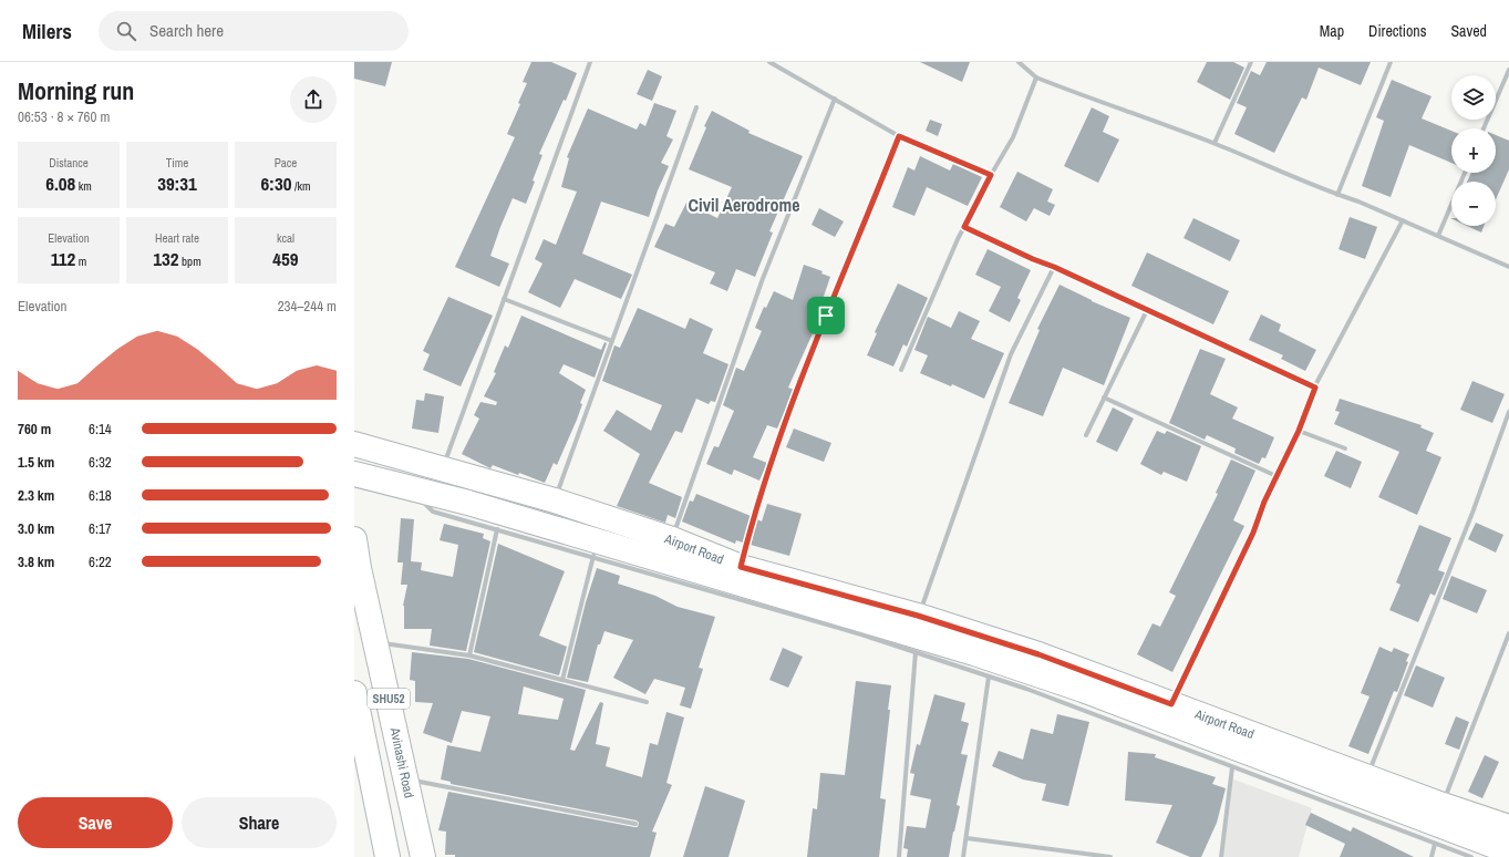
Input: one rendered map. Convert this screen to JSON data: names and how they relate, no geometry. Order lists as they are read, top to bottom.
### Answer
{
  "streets": {
    "street": ["Airport Road", "SHU52", "Avinashi Road"]
  },
  "districts": ["Civil Aerodrome"],
  "page": {
    "header": "Milers",
    "search": "Search here",
    "nav": ["Map", "Directions", "Saved"],
    "heading": ["Morning run", "06:53 · 8 × 760 m"],
    "map_buttons": ["+", "−"],
    "stats": [
      ["Distance", "6.08 km"],
      ["Time", "39:31"],
      ["Pace", "6:30 /km"],
      ["Elevation", "112 m"],
      ["Heart rate", "132 bpm"],
      ["kcal", "459"]
    ],
    "chart": ["Elevation", "234–244 m"],
    "list": [
      {
        "name": "760 m",
        "note": "6:14"
      },
      {
        "name": "1.5 km",
        "note": "6:32"
      },
      {
        "name": "2.3 km",
        "note": "6:18"
      },
      {
        "name": "3.0 km",
        "note": "6:17"
      },
      {
        "name": "3.8 km",
        "note": "6:22"
      }
    ],
    "buttons": ["Save", "Share"]
  }
}
